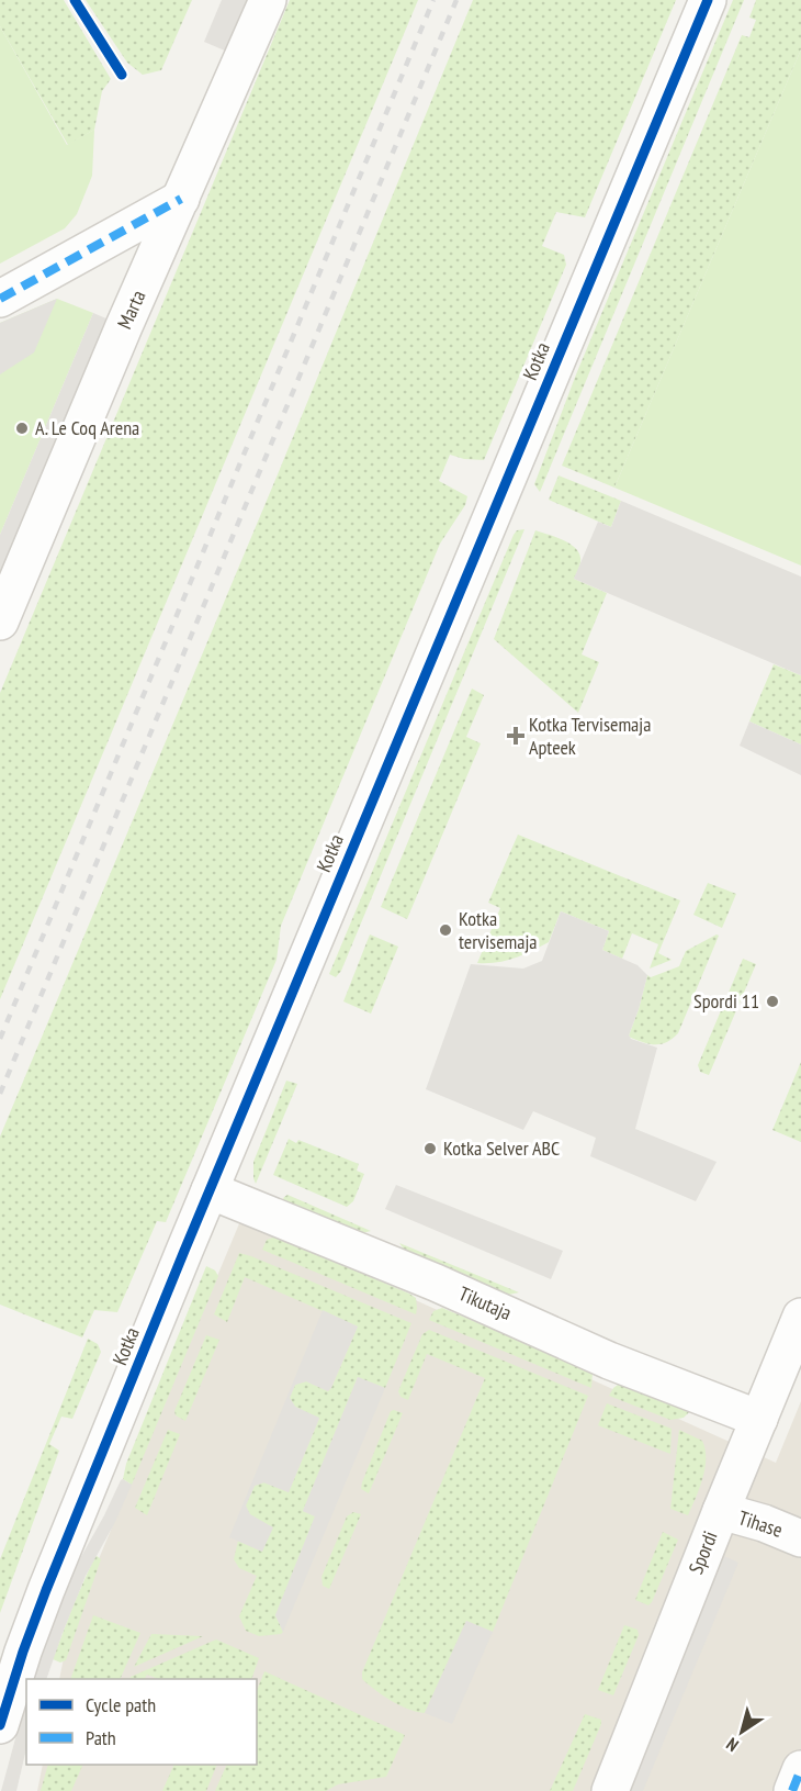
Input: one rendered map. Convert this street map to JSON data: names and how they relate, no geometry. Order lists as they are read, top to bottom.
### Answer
{
  "streets": {
    "street": [
      "Marta",
      "Kotka",
      "Tikutaja",
      "Tihase",
      "Spordi"
    ]
  },
  "crossings": [
    ["Kotka", "Tikutaja"],
    ["Tikutaja", "Spordi"],
    ["Tihase", "Spordi"]
  ],
  "places": {
    "other": [
      "A. Le Coq Arena",
      "Kotka tervisemaja",
      "Spordi 11",
      "Kotka Selver ABC"
    ],
    "health": ["Kotka Tervisemaja Apteek"]
  },
  "legend": ["Cycle path", "Path"],
  "north": "bottom left"
}
